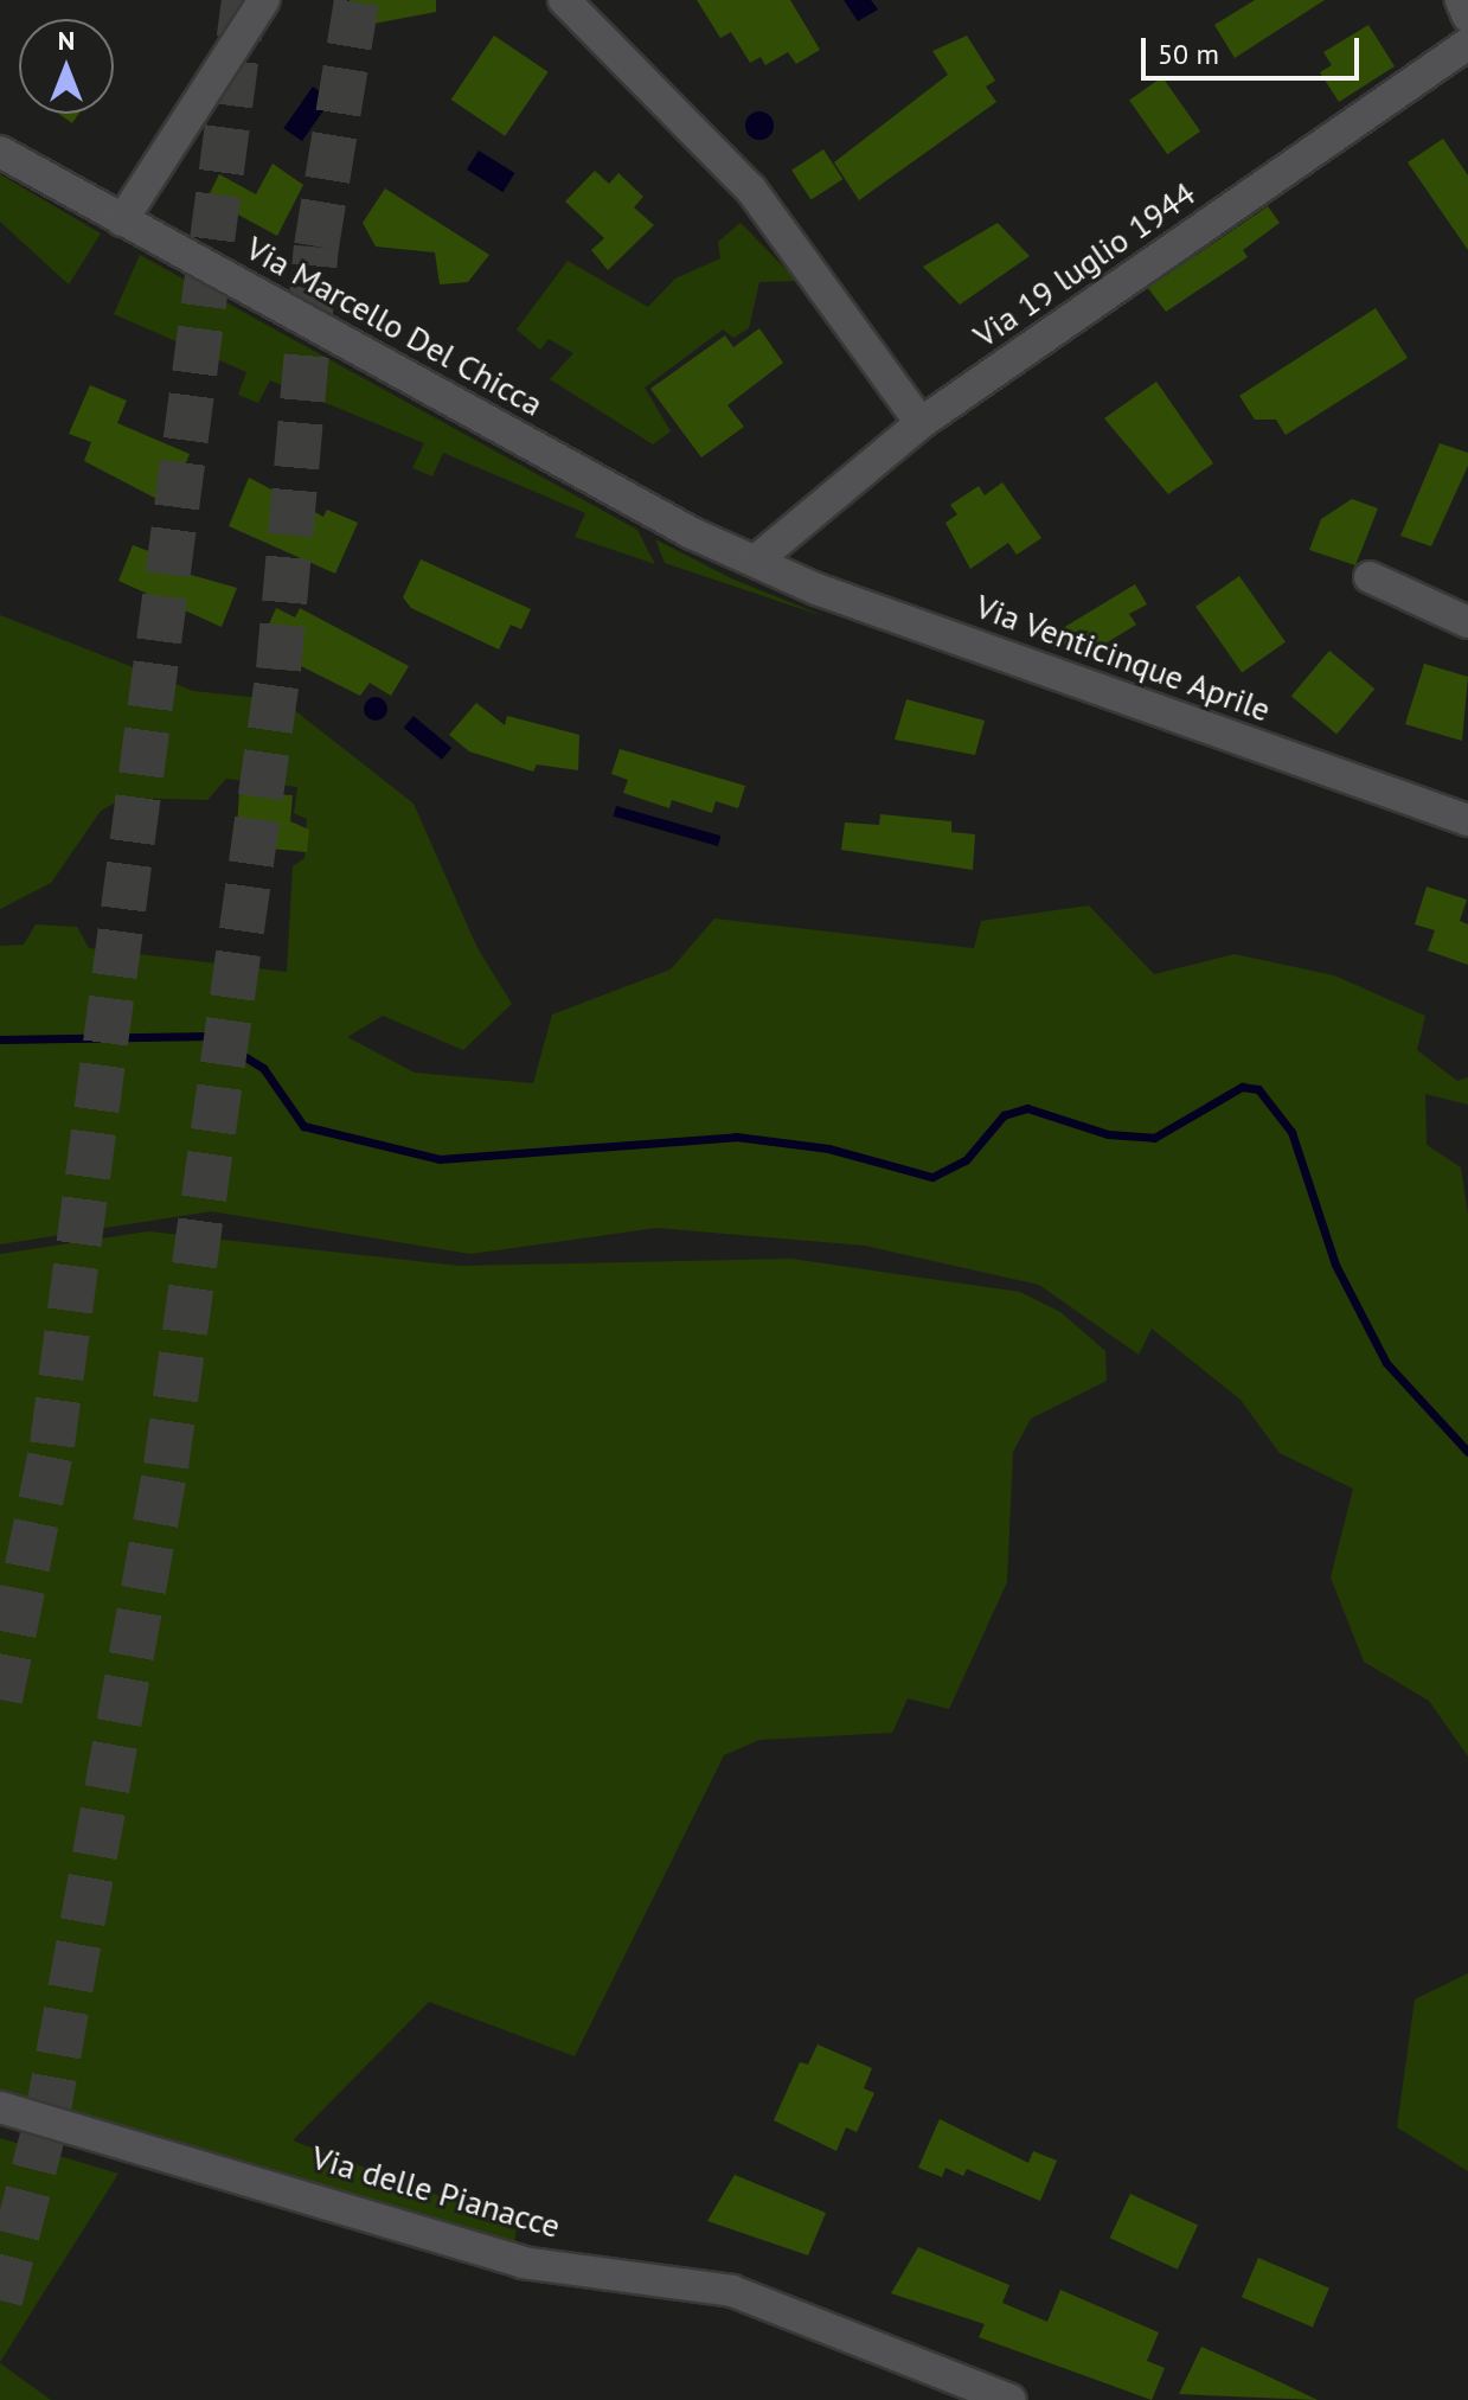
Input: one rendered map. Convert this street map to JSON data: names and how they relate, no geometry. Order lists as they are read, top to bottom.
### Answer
{
  "streets": {
    "street": [
      "Via 19 luglio 1944",
      "Via Marcello Del Chicca",
      "Via Venticinque Aprile",
      "Via delle Pianacce"
    ]
  },
  "crossings": [
    ["Via 19 luglio 1944", "Via Marcello Del Chicca"],
    ["Via 19 luglio 1944", "Via Venticinque Aprile"],
    ["Via Marcello Del Chicca", "Via Venticinque Aprile"]
  ],
  "scale_bar": "50 m",
  "north": "top"
}
